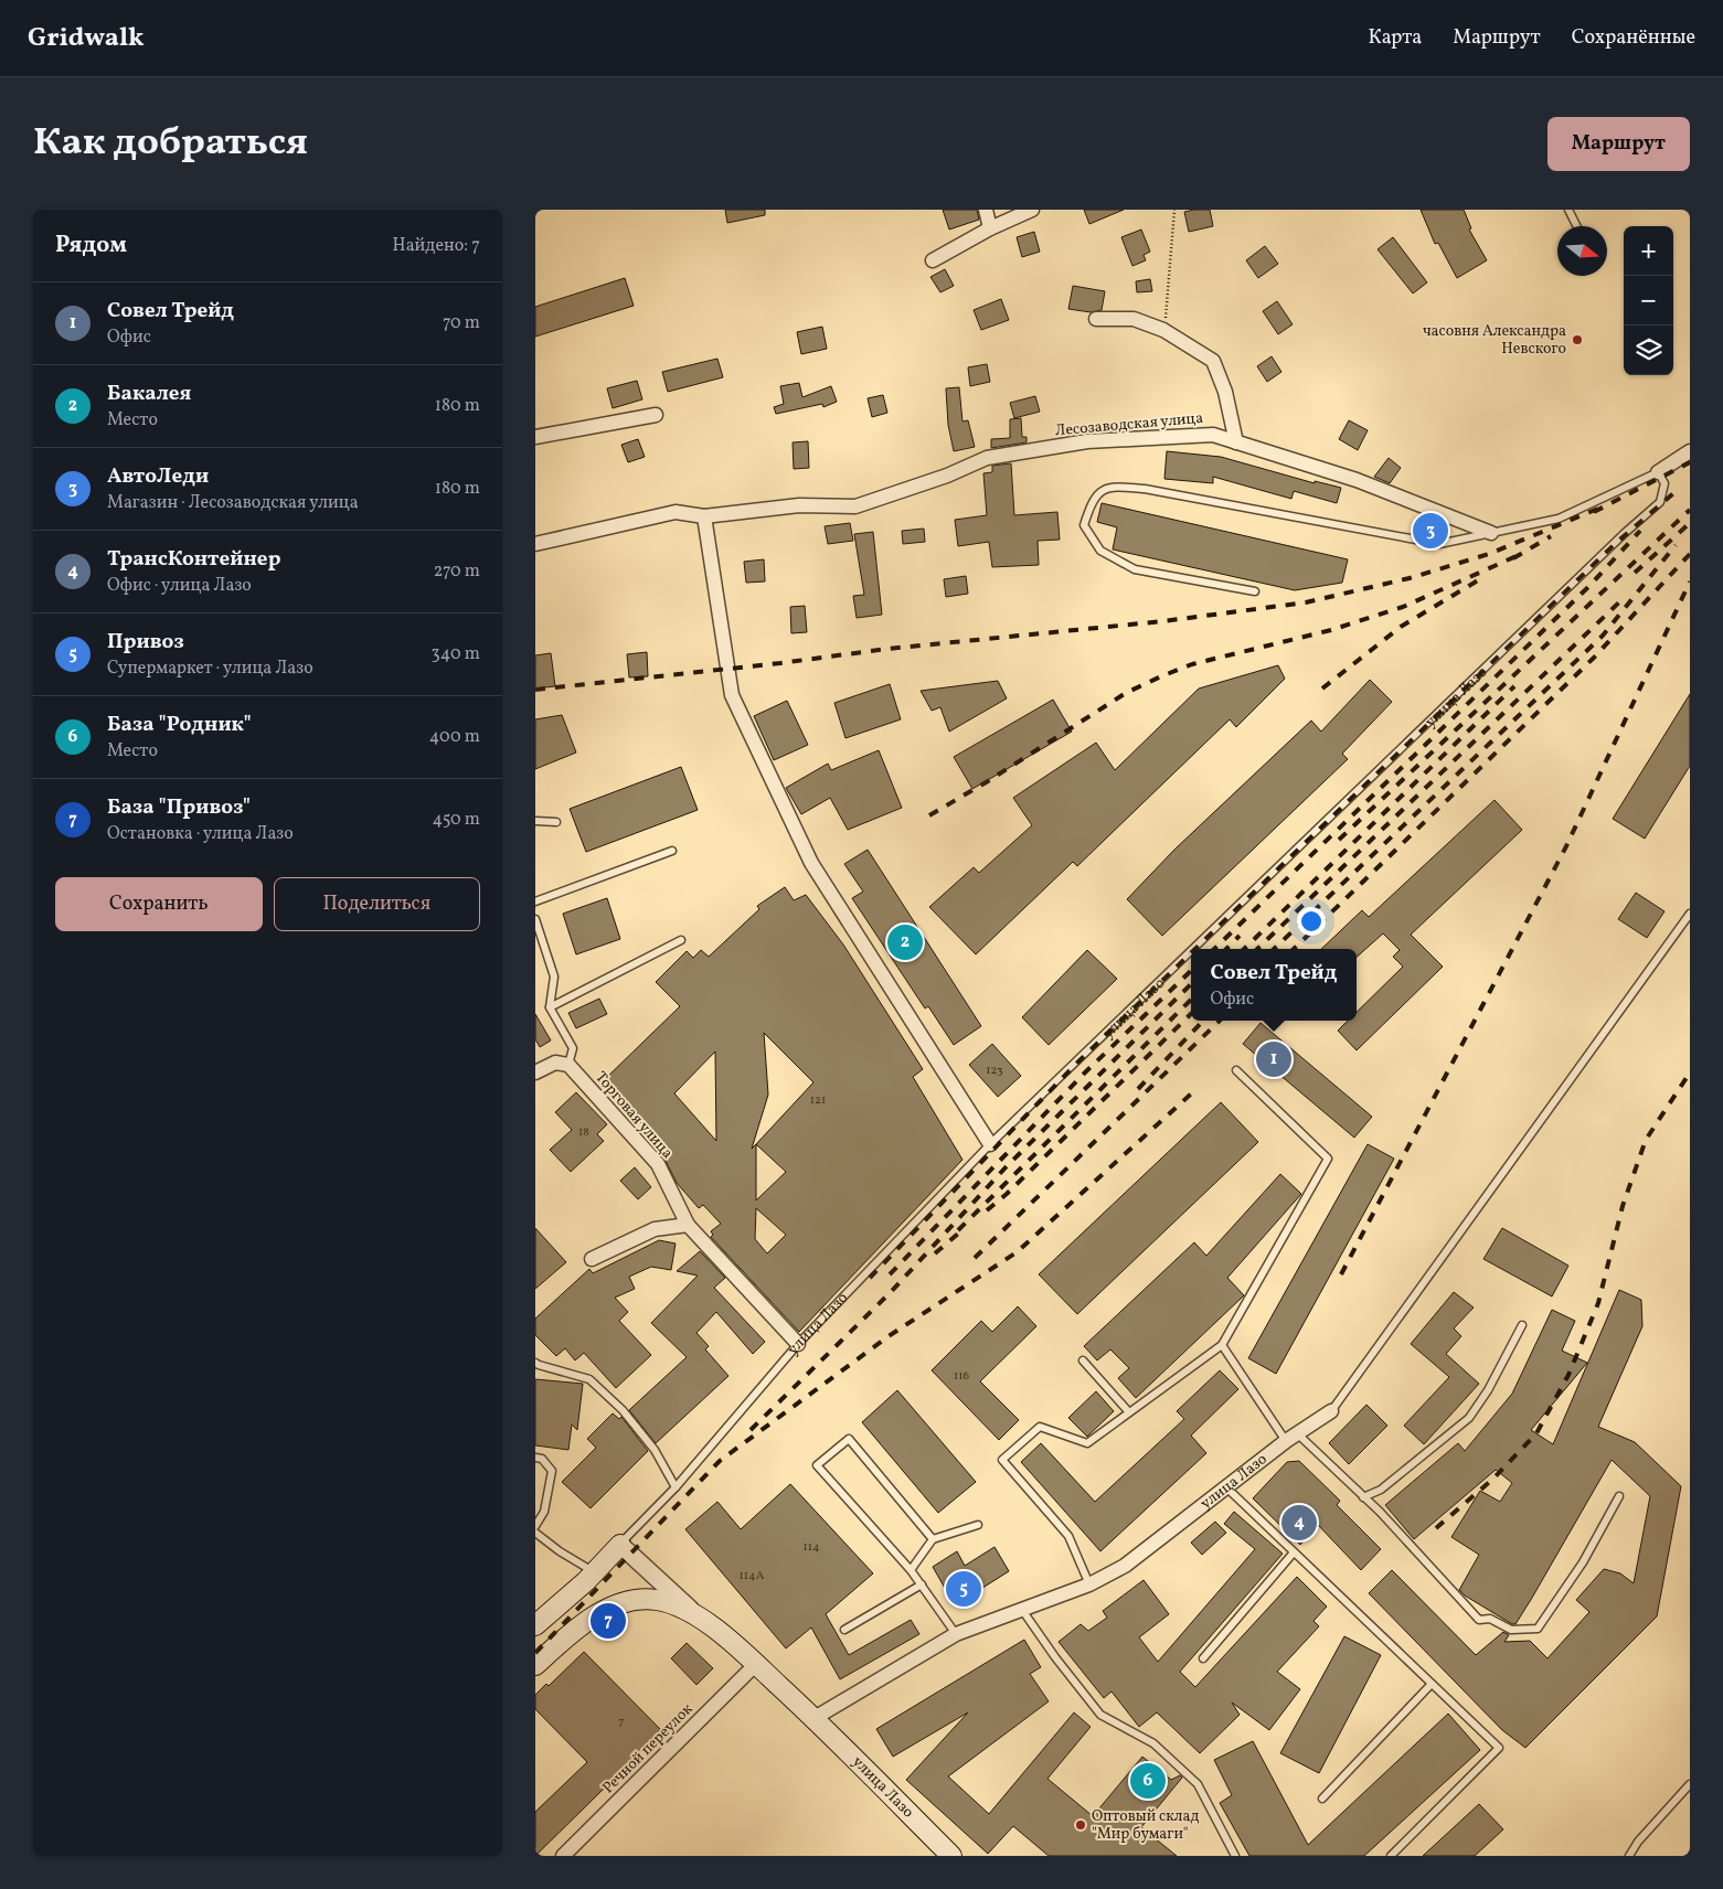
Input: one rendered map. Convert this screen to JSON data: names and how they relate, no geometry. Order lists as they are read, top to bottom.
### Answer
{
  "streets": {
    "main road": ["улица Лазо"],
    "street": ["Лесозаводская улица", "Торговая улица", "Речной переулок"]
  },
  "crossings": [
    ["улица Лазо", "Торговая улица"],
    ["улица Лазо", "Речной переулок"]
  ],
  "places": ["часовня Александра Невского", "Оптовый склад \"Мир бумаги\""],
  "house_numbers": [
    "123",
    "121",
    "18",
    "116",
    "114",
    "114А",
    "7"
  ],
  "north": "right",
  "page": {
    "header": "Gridwalk",
    "nav": ["Карта", "Маршрут", "Сохранённые"],
    "title": "Как добраться",
    "buttons": [
      "Маршрут",
      ["Сохранить", "Поделиться"]
    ],
    "heading": ["Рядом", "Найдено: 7"],
    "map_buttons": ["+", "−"],
    "list": [
      {
        "mark": "1",
        "name": "Совел Трейд",
        "note": "Офис",
        "value": "70 m"
      },
      {
        "mark": "2",
        "name": "Бакалея",
        "note": "Место",
        "value": "180 m"
      },
      {
        "mark": "3",
        "name": "АвтоЛеди",
        "note": "Магазин · Лесозаводская улица",
        "value": "180 m"
      },
      {
        "mark": "4",
        "name": "ТрансКонтейнер",
        "note": "Офис · улица Лазо",
        "value": "270 m"
      },
      {
        "mark": "5",
        "name": "Привоз",
        "note": "Супермаркет · улица Лазо",
        "value": "340 m"
      },
      {
        "mark": "6",
        "name": "База \"Родник\"",
        "note": "Место",
        "value": "400 m"
      },
      {
        "mark": "7",
        "name": "База \"Привоз\"",
        "note": "Остановка · улица Лазо",
        "value": "450 m"
      }
    ],
    "pins": [
      "3",
      "2",
      "1",
      "4",
      "5",
      "7",
      "6"
    ],
    "popup": ["Совел Трейд", "Офис"]
  }
}
